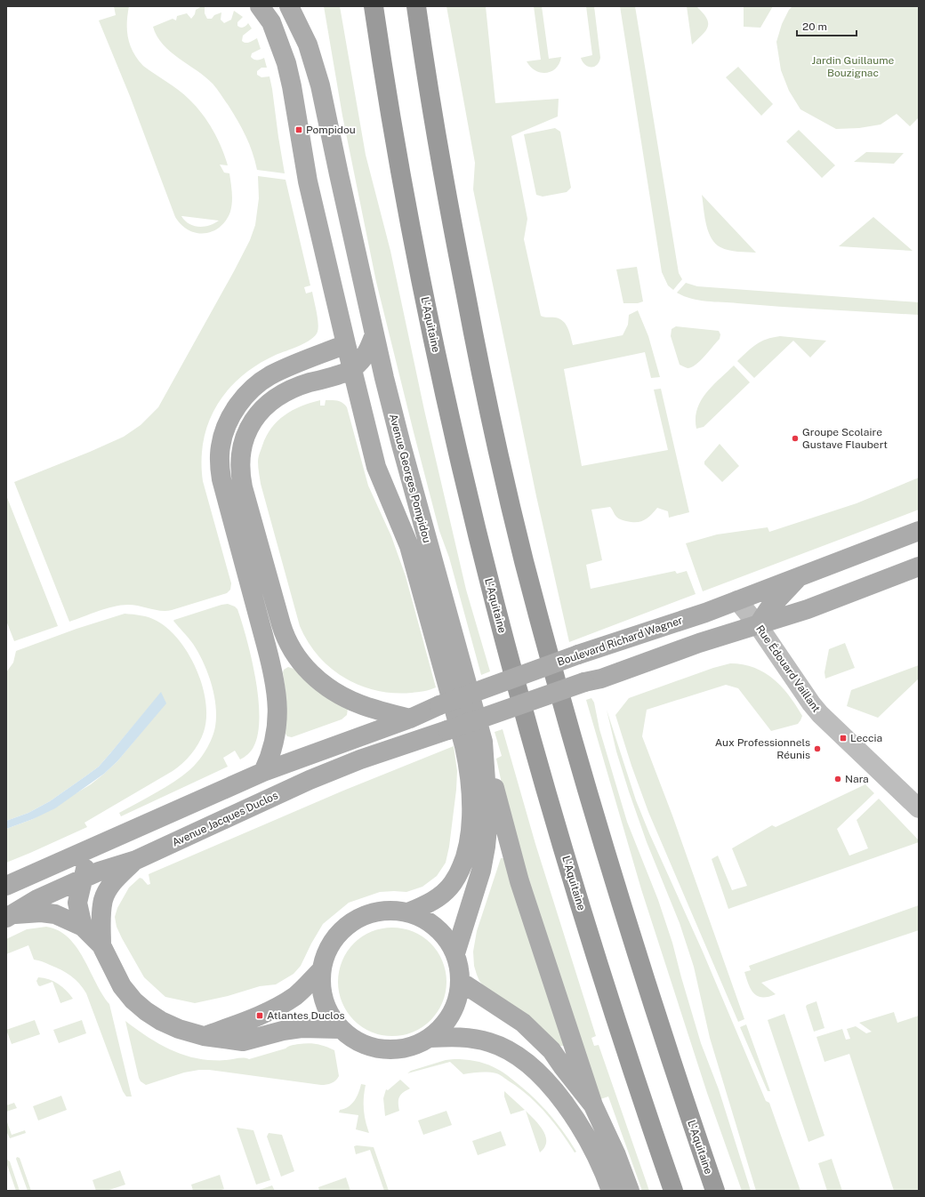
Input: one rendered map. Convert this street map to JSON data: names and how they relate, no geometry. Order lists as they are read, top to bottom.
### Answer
{
  "streets": {
    "highway": ["L'Aquitaine"],
    "main road": [
      "Avenue Georges Pompidou",
      "Boulevard Richard Wagner",
      "Rue Édouard Vaillant",
      "Avenue Jacques Duclos"
    ]
  },
  "crossings": [
    ["Boulevard Richard Wagner", "Rue Édouard Vaillant"],
    ["Boulevard Richard Wagner", "Avenue Jacques Duclos"],
    ["Rue Édouard Vaillant", "Avenue Jacques Duclos"]
  ],
  "parks": ["Jardin Guillaume Bouzignac"],
  "places": {
    "transit": ["Pompidou", "Leccia", "Atlantes Duclos"],
    "other": ["Groupe Scolaire Gustave Flaubert", "Aux Professionnels Réunis", "Nara"]
  },
  "scale_bar": "20 m"
}
